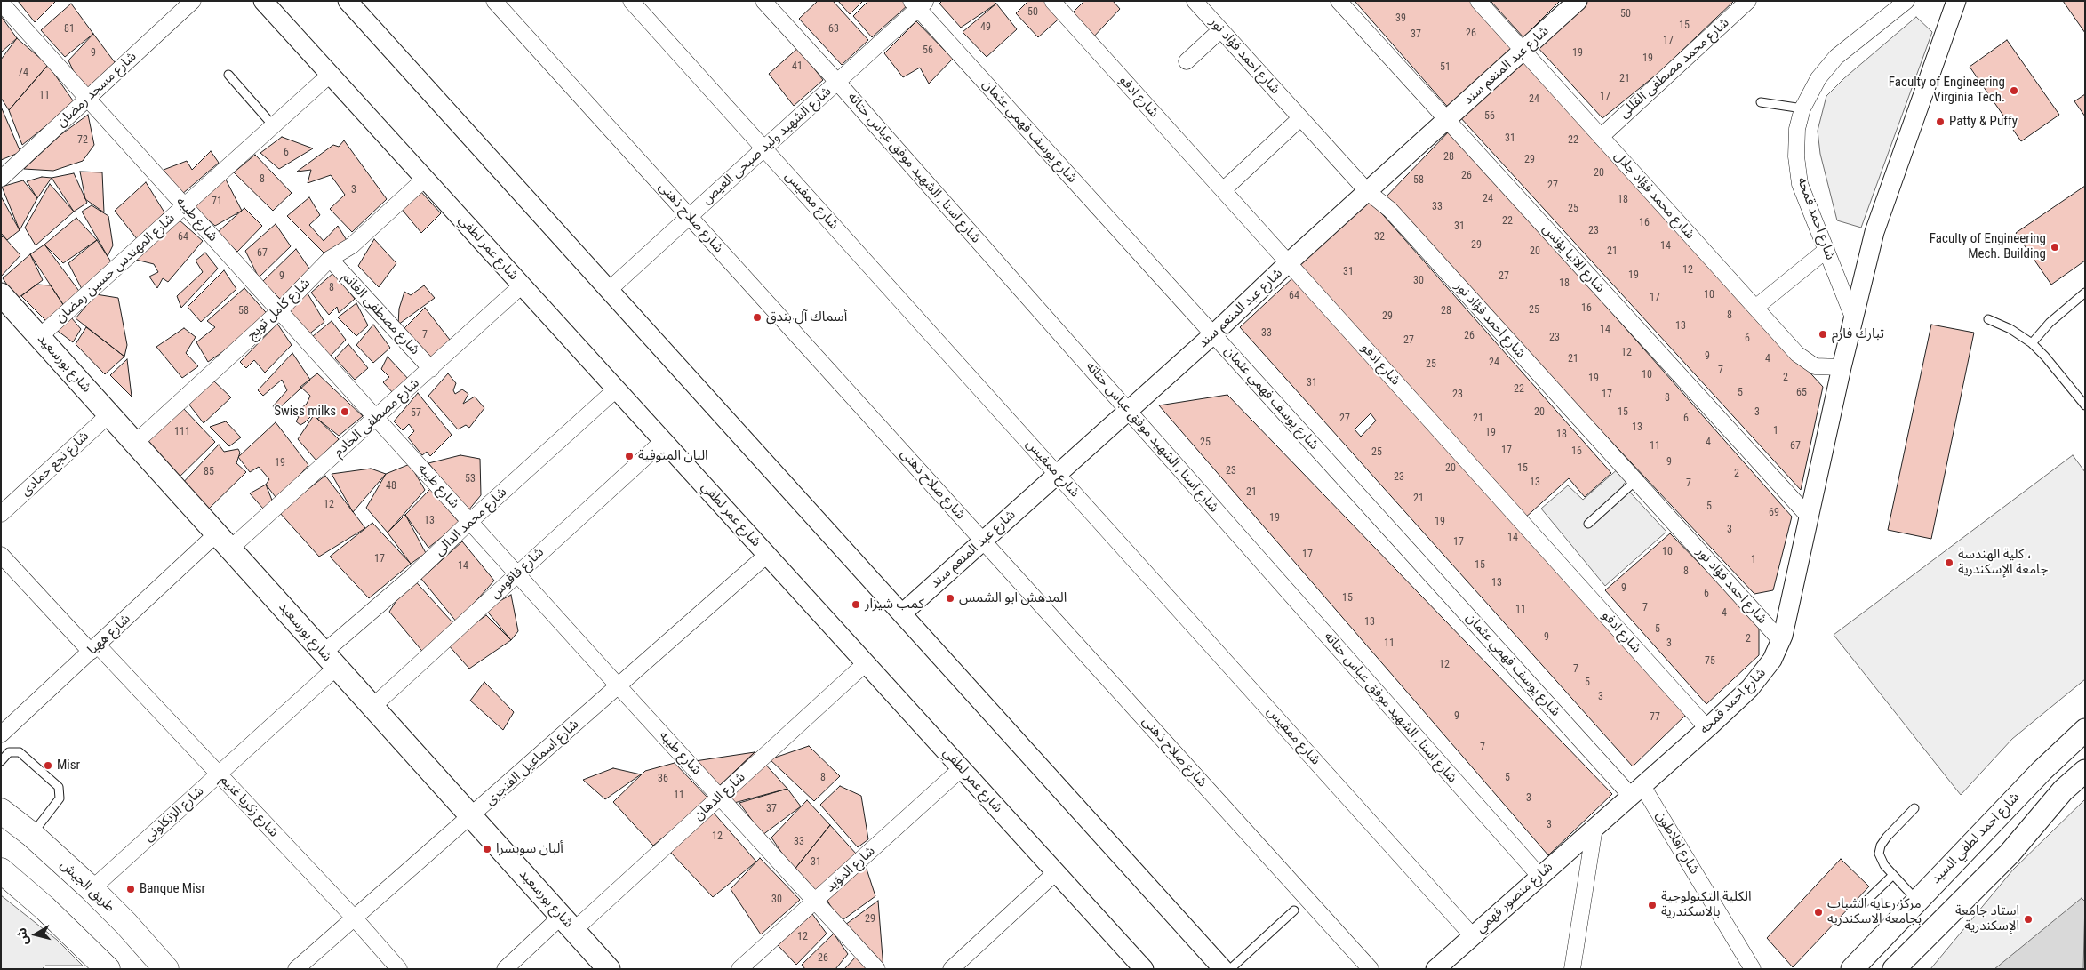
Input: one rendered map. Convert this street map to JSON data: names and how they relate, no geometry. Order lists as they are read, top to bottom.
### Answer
{
  "streets": {
    "highway": ["طريق الجيش"],
    "main road": ["شارع بورسعيد", "شارع احمد لطفي السيد"],
    "street": [
      "شارع احمد فؤاد نور",
      "شارع عبد المنعم سند",
      "شارع محمد مصطفى القللى",
      "شارع مسجد رمضان",
      "شارع ادفو",
      "شارع يوسف فهمي عثمان",
      "شارع الشهيد وليد صبحى العيص",
      "شارع اسنا , الشهيد موفق عباس حتاته",
      "شارع محمد فؤاد جلال",
      "شارع ممفيس",
      "شارع صلاح ذهنى",
      "شارع احمد قمحه",
      "شارع طيبه",
      "شارع عمر لطفي",
      "شارع الانبا يؤنس",
      "شارع المهندس حسين رمضان",
      "شارع كامل تويج",
      "شارع مصطفى الغانم",
      "شارع مصطفى الخادم",
      "شارع نجع حمادى",
      "شارع محمد الدالى",
      "شارع فاقوس",
      "شارع ههيا",
      "شارع اسماعيل الفنجرى",
      "شارع الدهان",
      "شارع زكريا غنيم",
      "شارع الزنكلونى",
      "شارع افلاطون",
      "شارع المؤيد",
      "شارع منصور فهمي"
    ]
  },
  "crossings": [
    ["شارع احمد فؤاد نور", "شارع عبد المنعم سند"],
    ["شارع احمد فؤاد نور", "شارع احمد قمحه"],
    ["شارع عبد المنعم سند", "شارع ادفو"],
    ["شارع عبد المنعم سند", "شارع يوسف فهمي عثمان"],
    ["شارع عبد المنعم سند", "شارع اسنا , الشهيد موفق عباس حتاته"],
    ["شارع عبد المنعم سند", "شارع محمد فؤاد جلال"],
    ["شارع عبد المنعم سند", "شارع ممفيس"],
    ["شارع عبد المنعم سند", "شارع صلاح ذهنى"],
    ["شارع عبد المنعم سند", "شارع الانبا يؤنس"],
    ["شارع محمد مصطفى القللى", "شارع محمد فؤاد جلال"],
    ["شارع مسجد رمضان", "شارع طيبه"],
    ["شارع ادفو", "شارع احمد قمحه"],
    ["شارع يوسف فهمي عثمان", "شارع الشهيد وليد صبحى العيص"],
    ["شارع يوسف فهمي عثمان", "شارع احمد قمحه"],
    ["شارع يوسف فهمي عثمان", "شارع افلاطون"],
    ["شارع الشهيد وليد صبحى العيص", "شارع اسنا , الشهيد موفق عباس حتاته"],
    ["شارع الشهيد وليد صبحى العيص", "شارع ممفيس"],
    ["شارع الشهيد وليد صبحى العيص", "شارع صلاح ذهنى"],
    ["شارع اسنا , الشهيد موفق عباس حتاته", "شارع منصور فهمي"],
    ["شارع محمد فؤاد جلال", "شارع احمد قمحه"],
    ["شارع ممفيس", "شارع منصور فهمي"],
    ["شارع احمد قمحه", "شارع الانبا يؤنس"],
    ["شارع احمد قمحه", "شارع افلاطون"],
    ["شارع احمد قمحه", "شارع منصور فهمي"],
    ["شارع طيبه", "شارع المهندس حسين رمضان"],
    ["شارع طيبه", "شارع كامل تويج"],
    ["شارع طيبه", "شارع مصطفى الخادم"],
    ["شارع طيبه", "شارع محمد الدالى"],
    ["شارع طيبه", "شارع فاقوس"],
    ["شارع طيبه", "شارع اسماعيل الفنجرى"],
    ["شارع طيبه", "شارع الدهان"],
    ["شارع طيبه", "شارع المؤيد"],
    ["شارع عمر لطفي", "شارع المهندس حسين رمضان"],
    ["شارع عمر لطفي", "شارع كامل تويج"],
    ["شارع عمر لطفي", "شارع مصطفى الخادم"],
    ["شارع عمر لطفي", "شارع محمد الدالى"],
    ["شارع عمر لطفي", "شارع فاقوس"],
    ["شارع عمر لطفي", "شارع اسماعيل الفنجرى"],
    ["شارع عمر لطفي", "شارع الدهان"],
    ["شارع عمر لطفي", "شارع المؤيد"],
    ["شارع المهندس حسين رمضان", "شارع بورسعيد"],
    ["شارع كامل تويج", "شارع مصطفى الغانم"],
    ["شارع كامل تويج", "شارع بورسعيد"],
    ["شارع مصطفى الغانم", "شارع مصطفى الخادم"],
    ["شارع بورسعيد", "شارع مصطفى الخادم"],
    ["شارع بورسعيد", "شارع نجع حمادى"],
    ["شارع بورسعيد", "شارع محمد الدالى"],
    ["شارع بورسعيد", "شارع فاقوس"],
    ["شارع بورسعيد", "شارع ههيا"],
    ["شارع بورسعيد", "شارع اسماعيل الفنجرى"],
    ["شارع بورسعيد", "شارع الدهان"],
    ["شارع بورسعيد", "شارع الزنكلونى"],
    ["شارع مصطفى الخادم", "شارع ههيا"],
    ["شارع محمد الدالى", "شارع الزنكلونى"],
    ["شارع ههيا", "شارع زكريا غنيم"],
    ["شارع اسماعيل الفنجرى", "شارع زكريا غنيم"],
    ["شارع زكريا غنيم", "شارع الزنكلونى"],
    ["شارع الزنكلونى", "طريق الجيش"]
  ],
  "places": [
    "Faculty of Engineering Virginia Tech.",
    "Patty & Puffy",
    "Faculty of Engineering Mech. Building",
    "أسماك آل بندق",
    "تبارك فارم",
    "Swiss milks",
    "البان المنوفية",
    "كلية الهندسة ، جامعة الإسكندرية",
    "المدهش ابو الشمس",
    "كمب شيزار",
    "Misr",
    "ألبان سويسرا",
    "Banque Misr",
    "الكلية التكنولوجية بالاسكندرية",
    "مركز رعايه الشباب بجامعه الاسكندريه",
    "استاد جامعة الإسكندرية"
  ],
  "house_numbers": [
    "50",
    "50",
    "39",
    "15",
    "49",
    "81",
    "63",
    "26",
    "37",
    "17",
    "56",
    "9",
    "19",
    "19",
    "41",
    "51",
    "74",
    "21",
    "11",
    "17",
    "24",
    "56",
    "31",
    "72",
    "22",
    "6",
    "28",
    "29",
    "20",
    "26",
    "8",
    "58",
    "27",
    "3",
    "24",
    "18",
    "71",
    "33",
    "25",
    "22",
    "16",
    "31",
    "23",
    "64",
    "32",
    "29",
    "14",
    "20",
    "21",
    "67",
    "12",
    "31",
    "19",
    "9",
    "27",
    "30",
    "18",
    "8",
    "10",
    "64",
    "17",
    "16",
    "25",
    "58",
    "28",
    "8",
    "29",
    "13",
    "14",
    "33",
    "7",
    "26",
    "23",
    "6",
    "27",
    "12",
    "9",
    "21",
    "4",
    "24",
    "25",
    "7",
    "10",
    "2",
    "19",
    "31",
    "22",
    "5",
    "65",
    "23",
    "17",
    "8",
    "20",
    "15",
    "3",
    "57",
    "27",
    "21",
    "6",
    "13",
    "1",
    "111",
    "19",
    "18",
    "25",
    "4",
    "11",
    "67",
    "17",
    "16",
    "25",
    "9",
    "19",
    "20",
    "15",
    "23",
    "85",
    "2",
    "23",
    "53",
    "13",
    "7",
    "48",
    "21",
    "21",
    "12",
    "5",
    "69",
    "19",
    "13",
    "19",
    "3",
    "14",
    "17",
    "10",
    "17",
    "17",
    "1",
    "15",
    "14",
    "8",
    "13",
    "9",
    "6",
    "15",
    "7",
    "11",
    "4",
    "13",
    "5",
    "9",
    "2",
    "11",
    "3",
    "75",
    "12",
    "7",
    "5",
    "3",
    "9",
    "77",
    "7",
    "8",
    "5",
    "36",
    "11",
    "3",
    "37",
    "3",
    "12",
    "33",
    "31",
    "30",
    "29",
    "12",
    "26"
  ],
  "north": "left"
}
